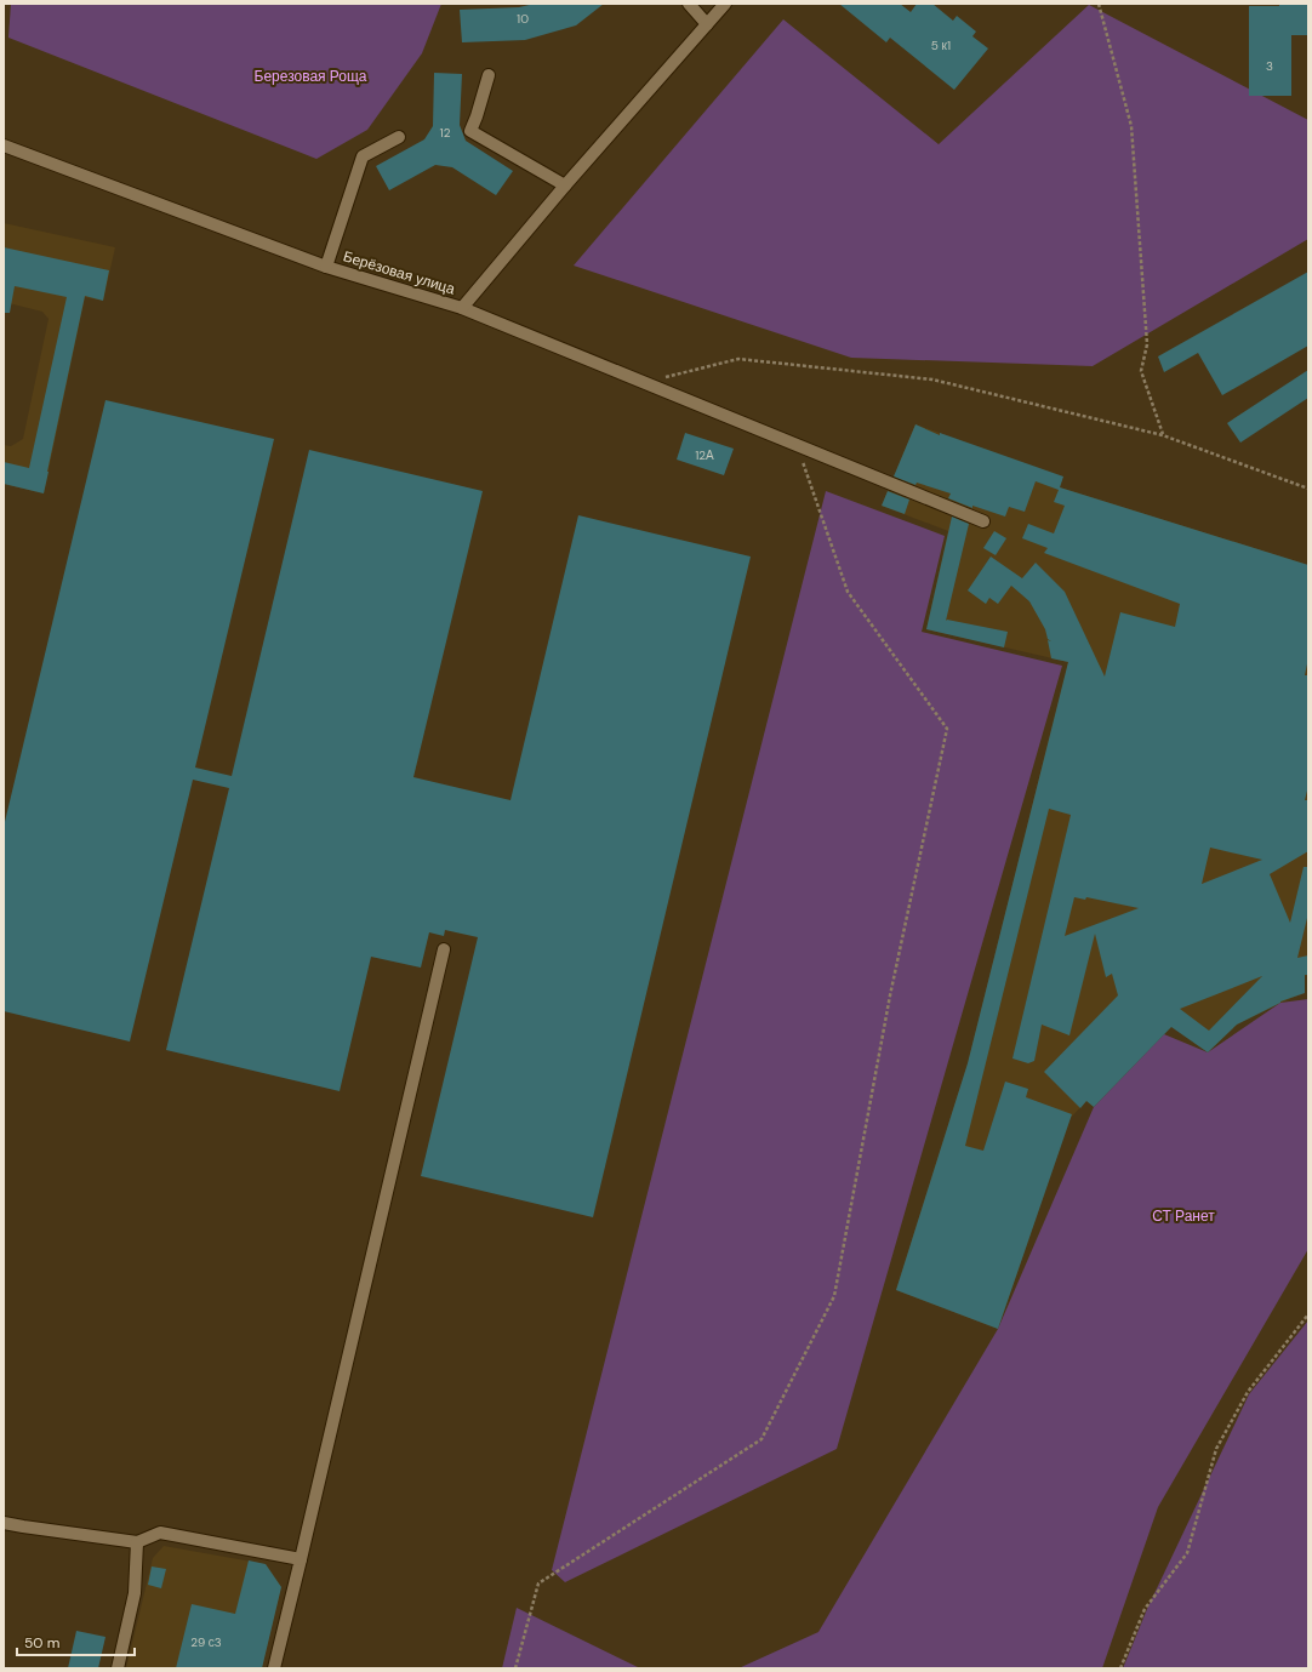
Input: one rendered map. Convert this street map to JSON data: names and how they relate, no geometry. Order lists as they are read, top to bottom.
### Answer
{
  "streets": {
    "street": ["Берёзовая улица"]
  },
  "parks": ["Березовая Роща", "СТ Ранет"],
  "house_numbers": [
    "10",
    "5 к1",
    "3",
    "12",
    "12А",
    "29 с3"
  ],
  "scale_bar": "50 m"
}
